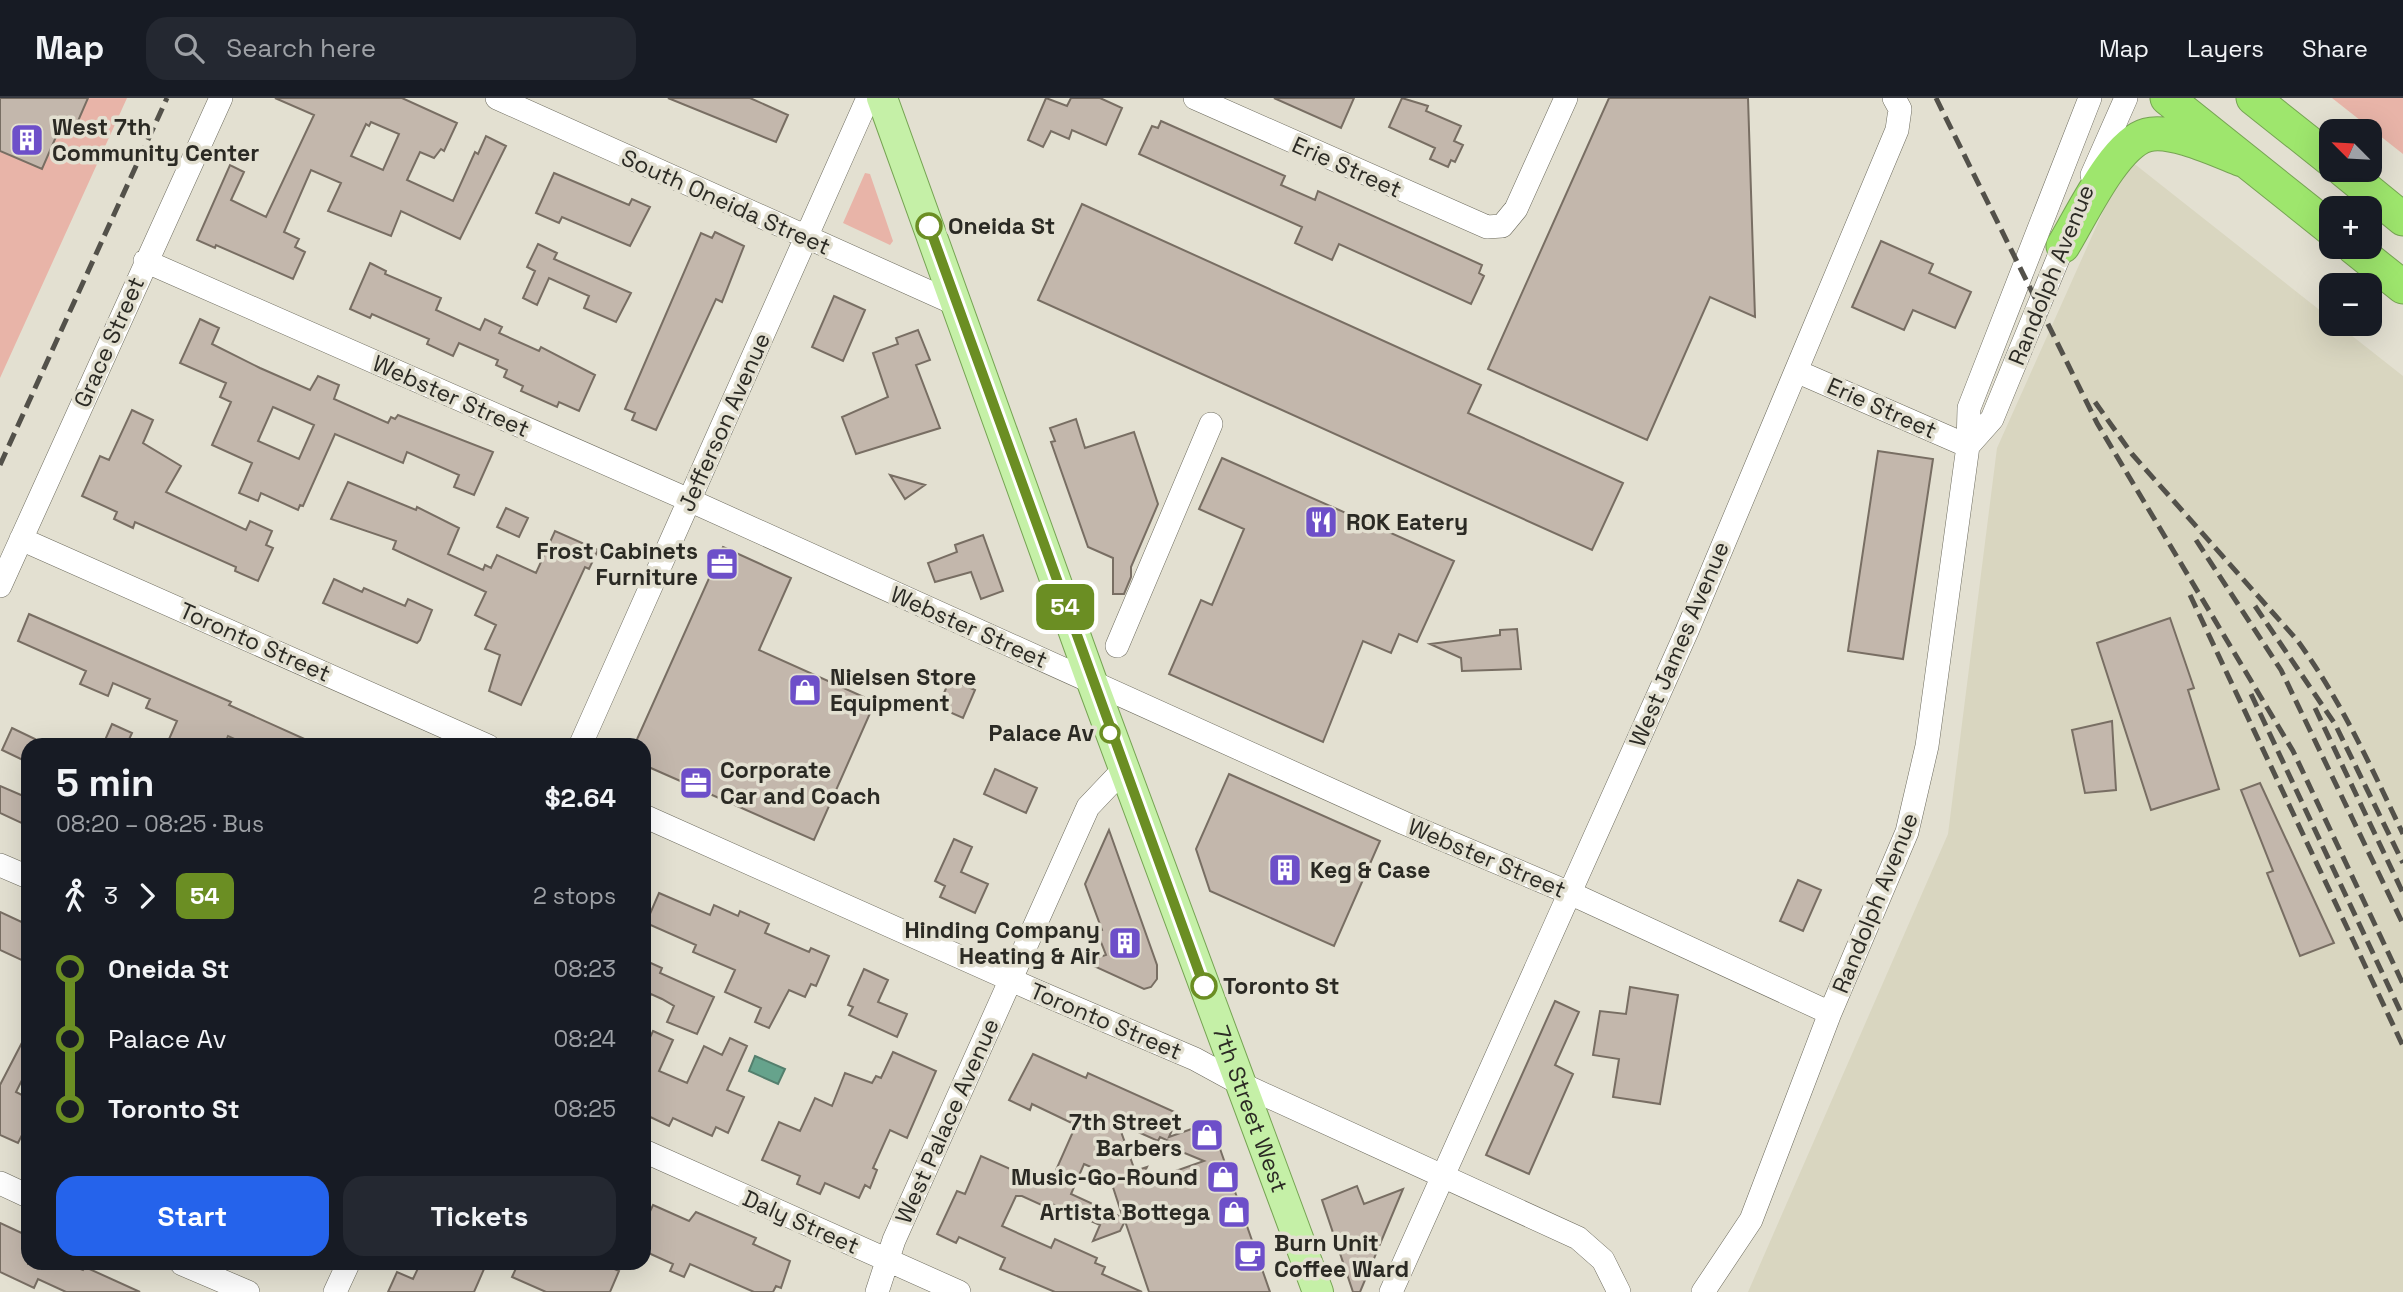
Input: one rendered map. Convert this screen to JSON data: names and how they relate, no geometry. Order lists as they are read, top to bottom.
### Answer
{
  "streets": {
    "main road": ["7th Street West"],
    "street": [
      "Erie Street",
      "South Oneida Street",
      "Randolph Avenue",
      "Grace Street",
      "Webster Street",
      "Jefferson Avenue",
      "Toronto Street",
      "West James Avenue",
      "West Palace Avenue",
      "Daly Street"
    ]
  },
  "crossings": [
    ["Erie Street", "Randolph Avenue"],
    ["Erie Street", "West James Avenue"],
    ["South Oneida Street", "Jefferson Avenue"],
    ["South Oneida Street", "7th Street West"],
    ["Randolph Avenue", "Webster Street"],
    ["Grace Street", "Webster Street"],
    ["Grace Street", "Toronto Street"],
    ["Webster Street", "Jefferson Avenue"],
    ["Webster Street", "West James Avenue"],
    ["Webster Street", "7th Street West"],
    ["Toronto Street", "West James Avenue"],
    ["Toronto Street", "7th Street West"],
    ["Toronto Street", "West Palace Avenue"],
    ["7th Street West", "West Palace Avenue"],
    ["West Palace Avenue", "Daly Street"]
  ],
  "places": {
    "building": ["West 7th Community Center", "Keg & Case", "Hinding Company Heating & Air"],
    "other": ["Oneida St", "Palace Av", "Toronto St"],
    "restaurant": ["ROK Eatery"],
    "office": ["Frost Cabinets Furniture", "Corporate Car and Coach"],
    "shop": [
      "Nielsen Store Equipment",
      "7th Street Barbers",
      "Music-Go-Round",
      "Artista Bottega"
    ],
    "cafe": ["Burn Unit Coffee Ward"]
  },
  "lines": ["bus line 54"],
  "north": "top left",
  "page": {
    "header": "Map",
    "search": "Search here",
    "nav": ["Map", "Layers", "Share"],
    "on_map": "54",
    "map_buttons": ["+", "−"],
    "heading": ["5 min", "08:20 – 08:25 · Bus", "$2.64"],
    "legs": ["3", "54", "2 stops"],
    "list": [
      {
        "name": "Oneida St",
        "value": "08:23"
      },
      {
        "name": "Palace Av",
        "value": "08:24"
      },
      {
        "name": "Toronto St",
        "value": "08:25"
      }
    ],
    "buttons": ["Start", "Tickets"]
  }
}
